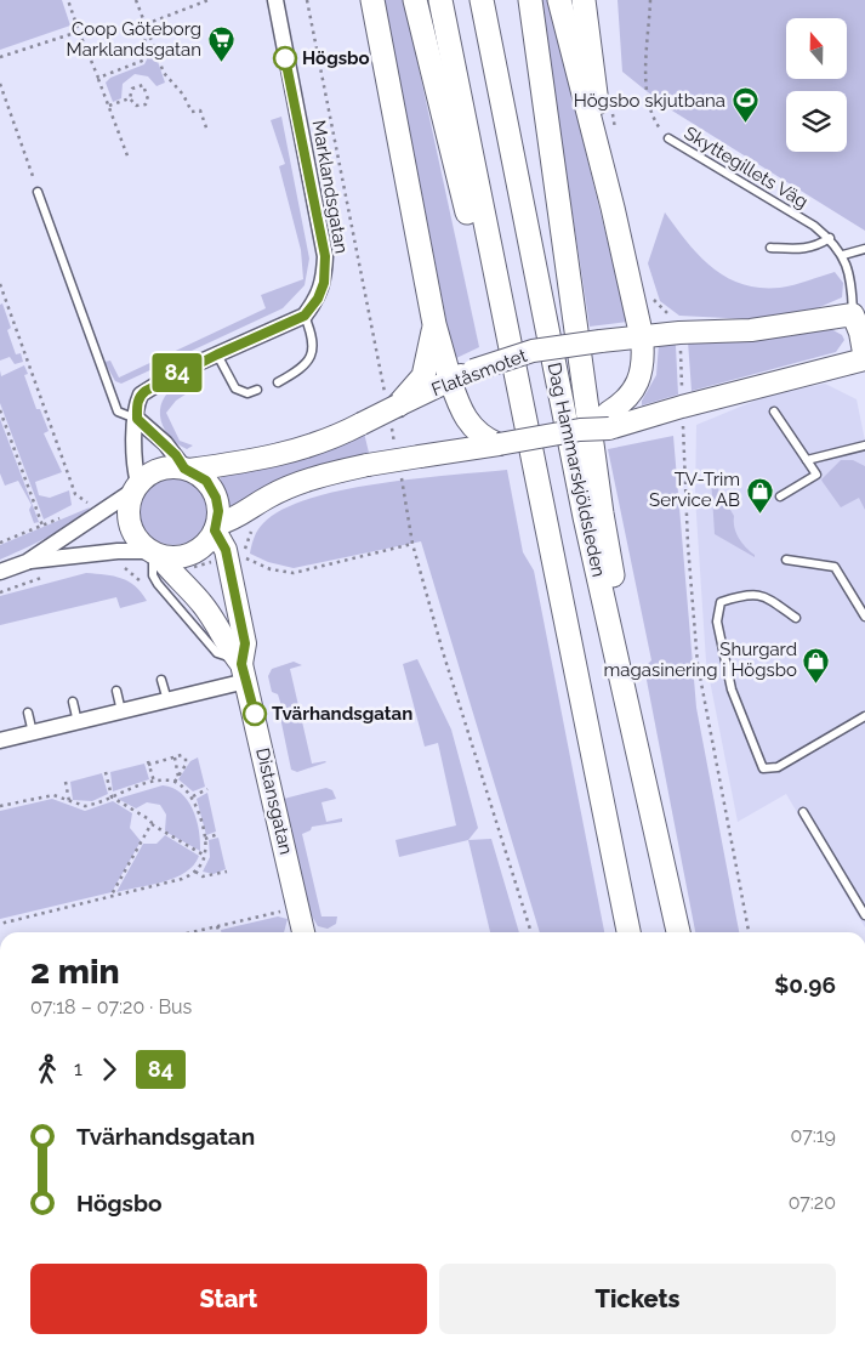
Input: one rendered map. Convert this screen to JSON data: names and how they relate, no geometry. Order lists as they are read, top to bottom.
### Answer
{
  "streets": {
    "main road": ["Dag Hammarskjöldsleden"],
    "street": ["Marklandsgatan", "Flatåsmotet", "Distansgatan"],
    "lane": ["Skyttegillets Väg"]
  },
  "crossings": [
    ["Skyttegillets Väg", "Flatåsmotet"],
    ["Flatåsmotet", "Distansgatan"]
  ],
  "places": {
    "other": ["Högsbo", "Tvärhandsgatan"],
    "supermarket": ["Coop Göteborg Marklandsgatan"],
    "sports": ["Högsbo skjutbana"],
    "shop": ["TV-Trim Service AB", "Shurgard magasinering i Högsbo"]
  },
  "lines": ["bus line 84"],
  "north": "top",
  "page": {
    "on_map": "84",
    "heading": ["2 min", "07:18 – 07:20 · Bus", "$0.96"],
    "legs": ["1", "84"],
    "list": [
      {
        "name": "Tvärhandsgatan",
        "value": "07:19"
      },
      {
        "name": "Högsbo",
        "value": "07:20"
      }
    ],
    "buttons": ["Start", "Tickets"]
  }
}
